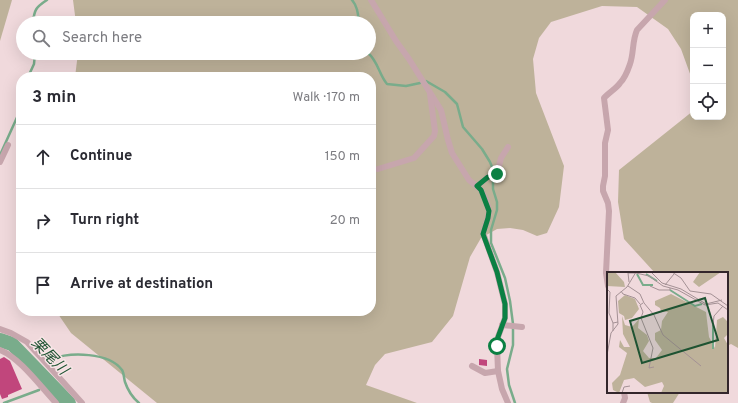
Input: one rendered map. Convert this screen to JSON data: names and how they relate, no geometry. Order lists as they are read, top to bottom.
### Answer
{
  "water": ["栗尾川"],
  "page": {
    "map_buttons": ["+", "−"],
    "search": "Search here",
    "heading": ["3 min", "Walk · 170 m"],
    "list": [
      ["Continue", "150 m"],
      ["Turn right", "20 m"],
      "Arrive at destination"
    ]
  }
}
